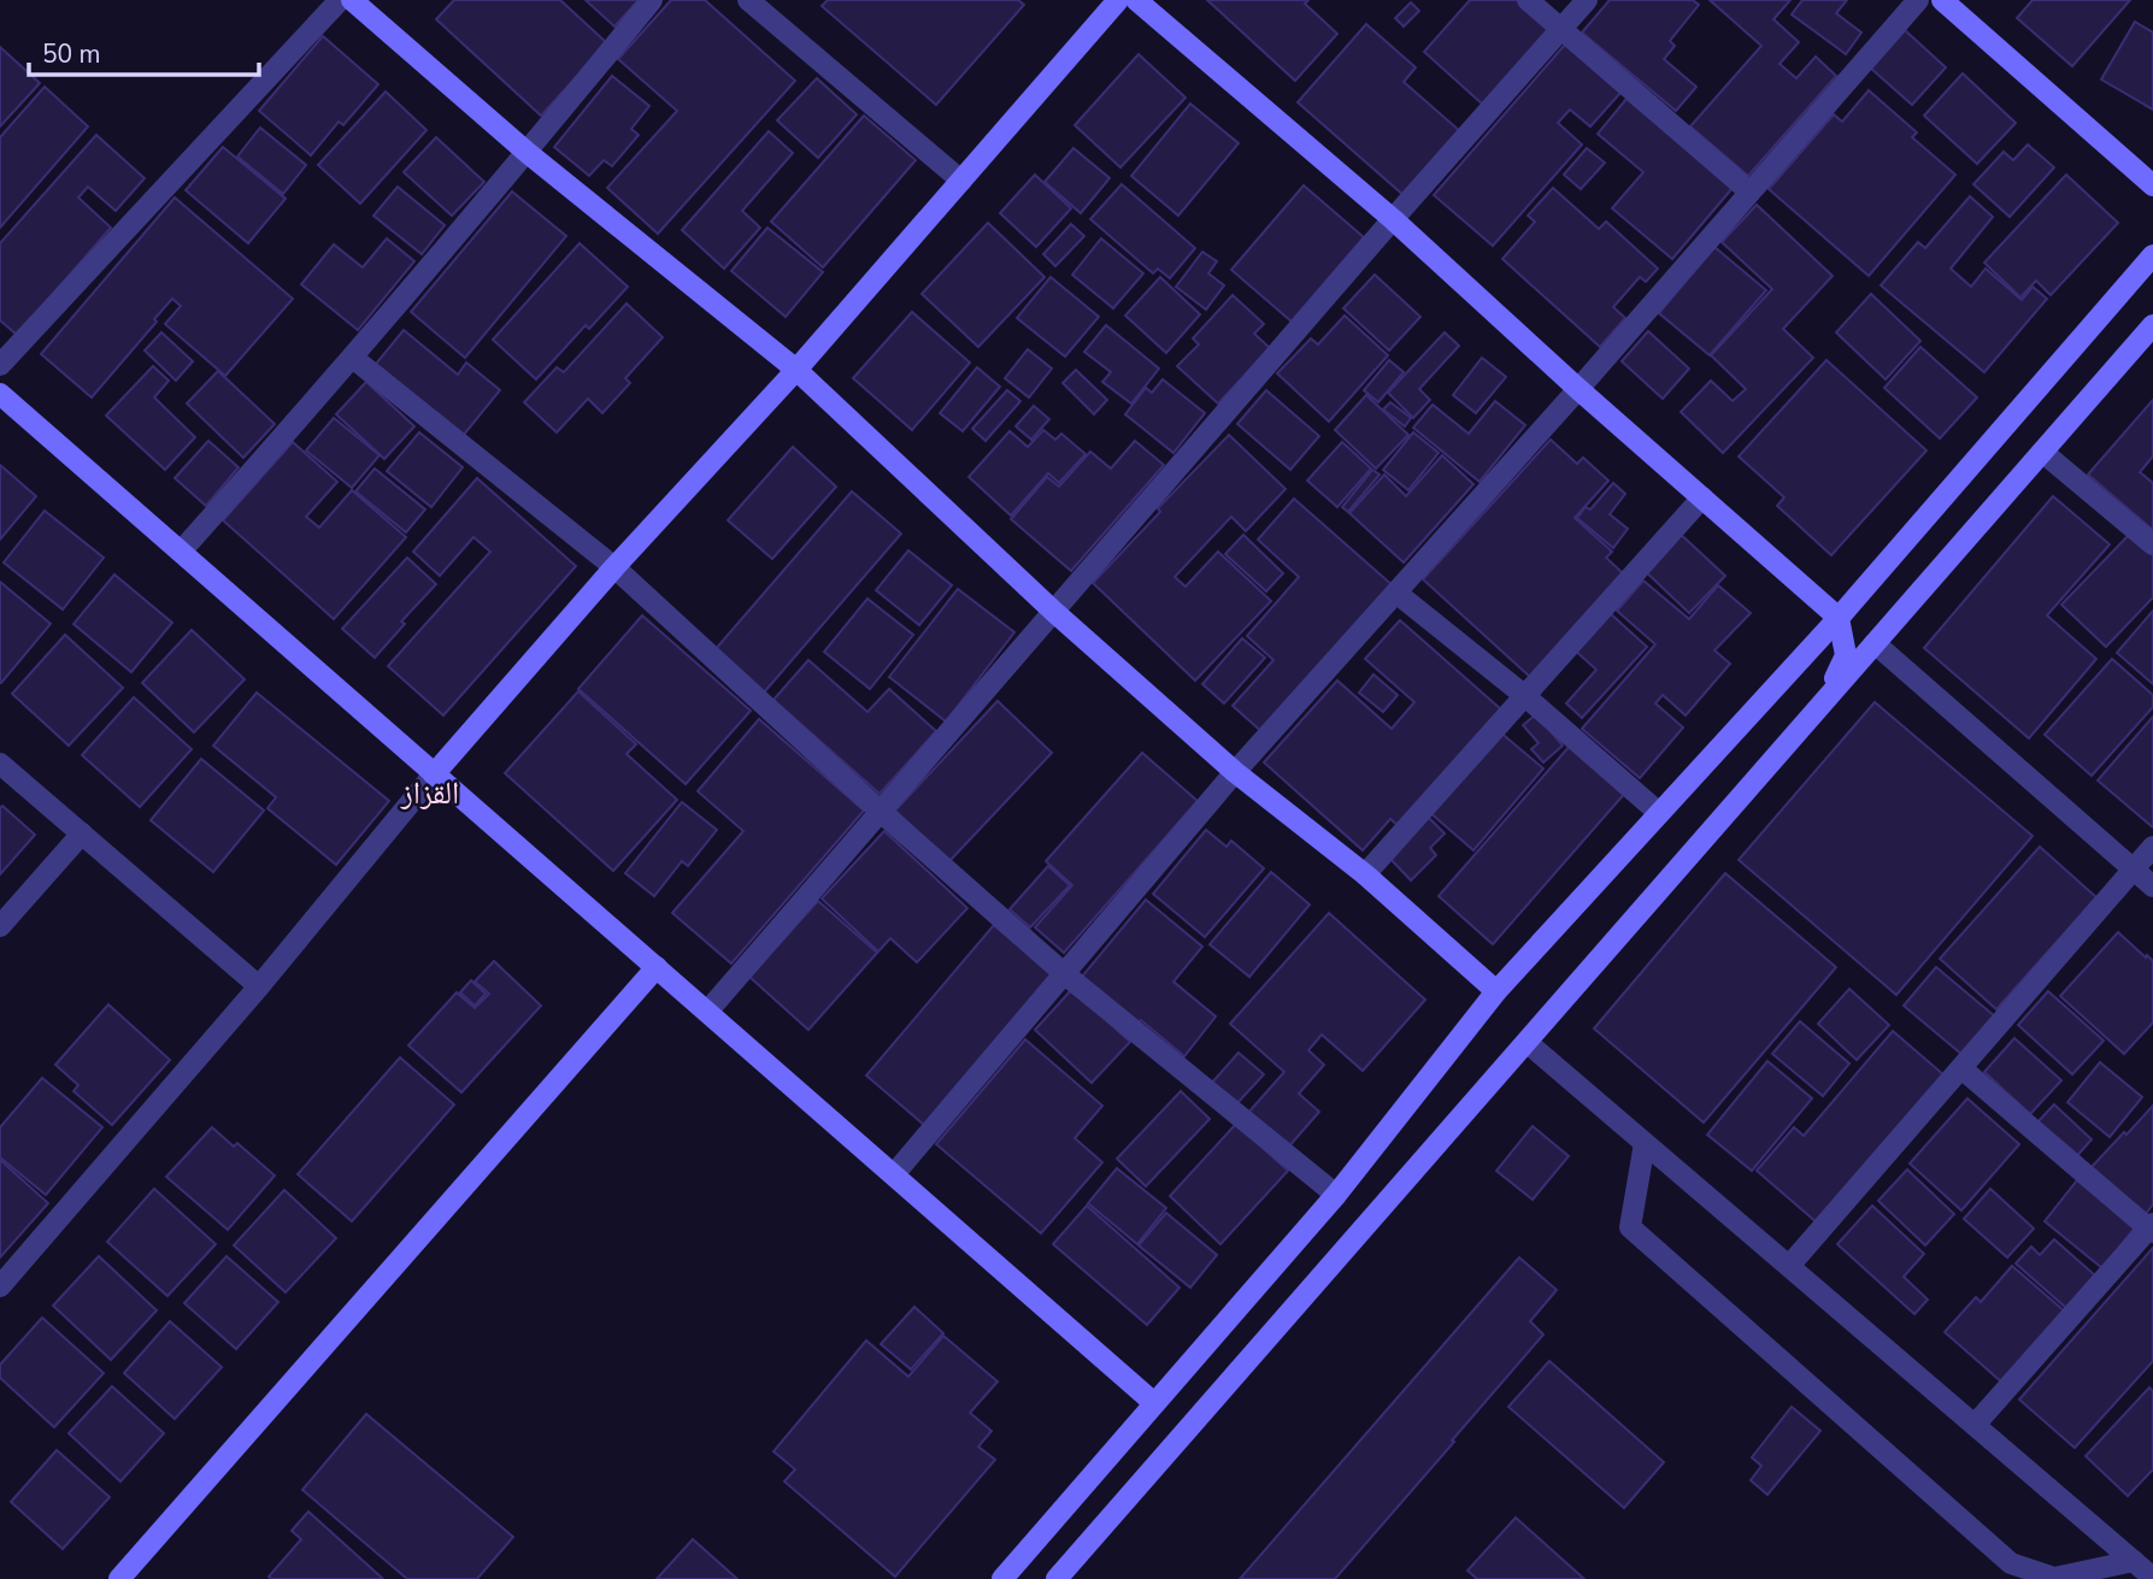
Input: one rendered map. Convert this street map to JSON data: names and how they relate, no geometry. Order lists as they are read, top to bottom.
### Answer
{
  "districts": ["القزاز"],
  "scale_bar": "50 m"
}
